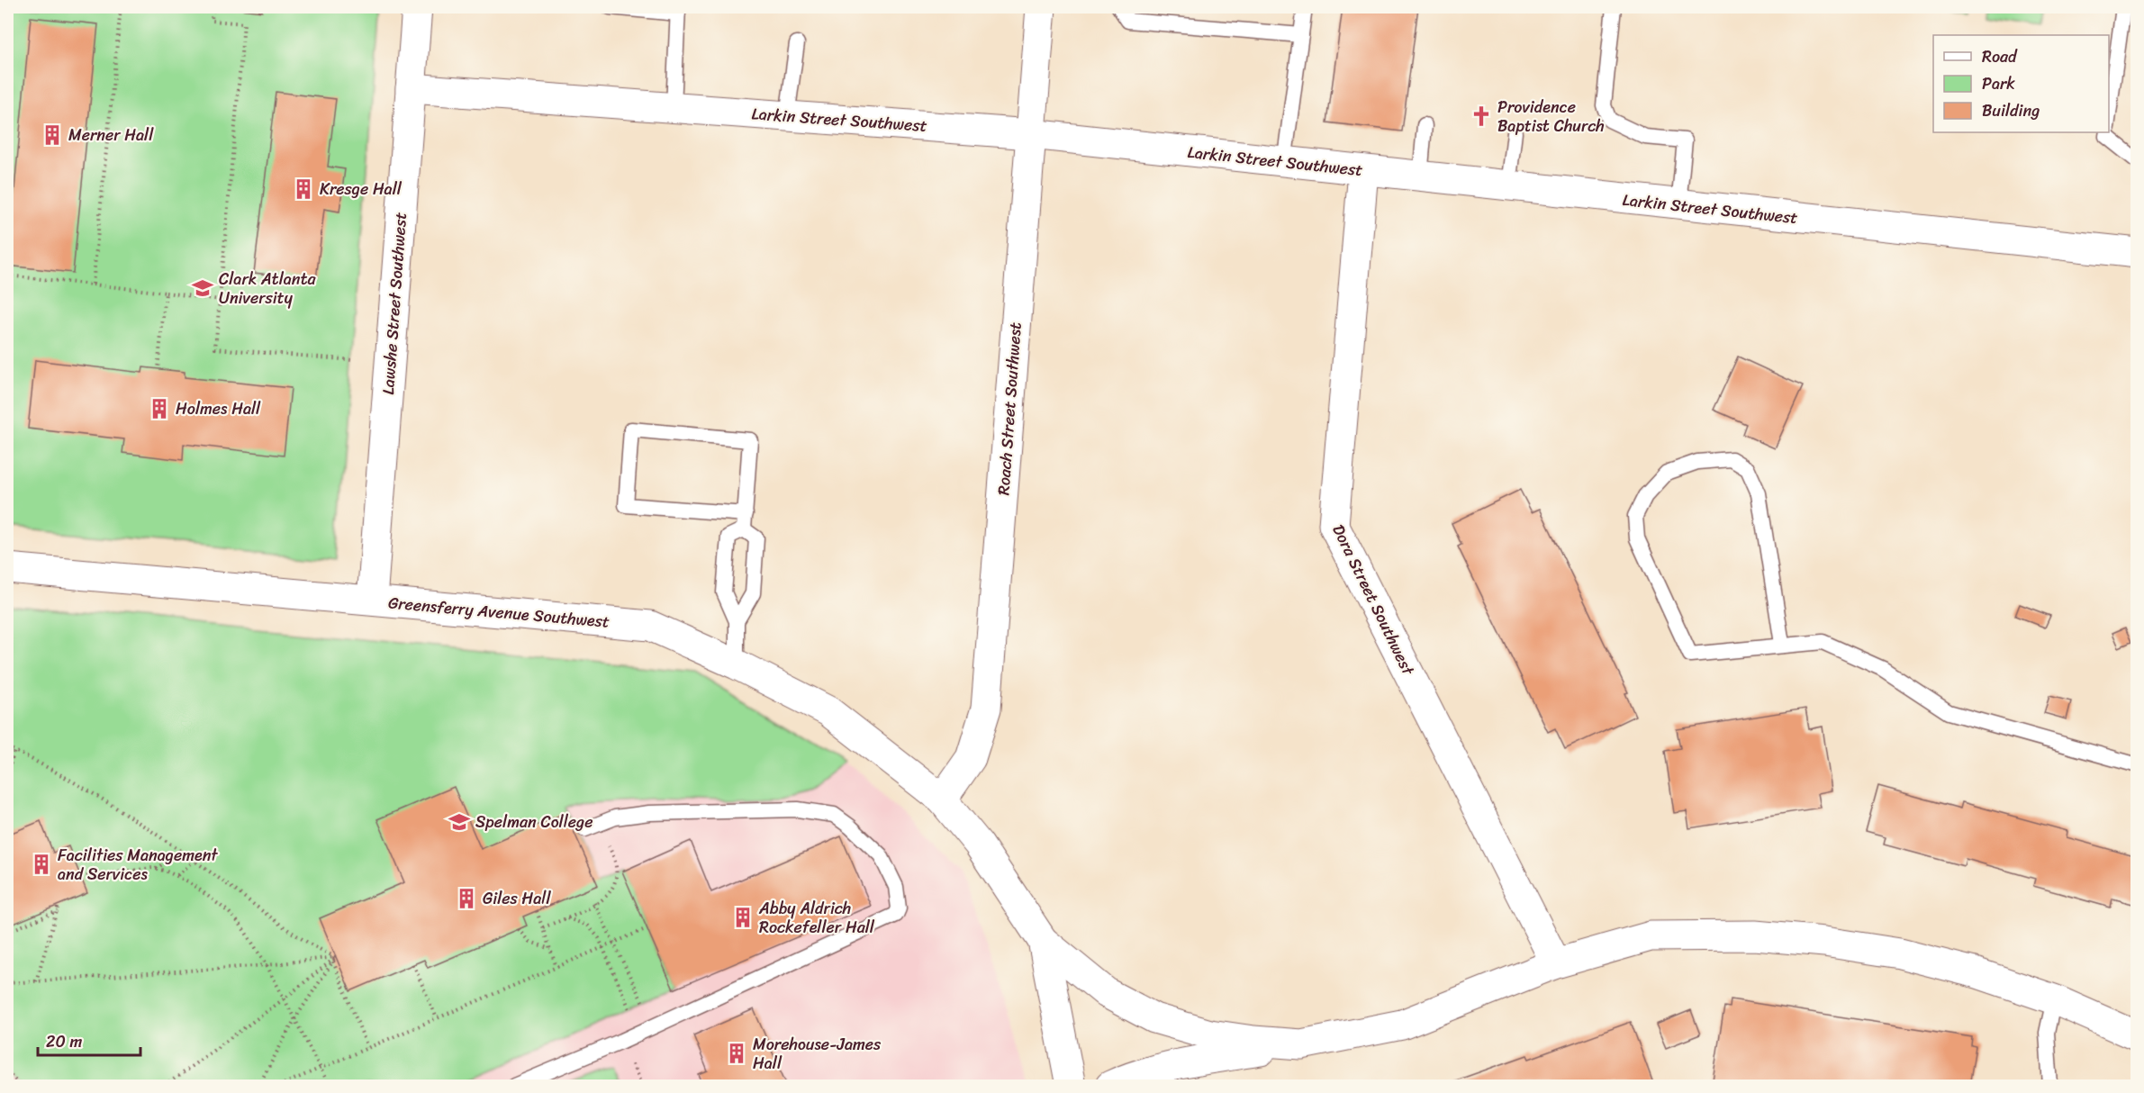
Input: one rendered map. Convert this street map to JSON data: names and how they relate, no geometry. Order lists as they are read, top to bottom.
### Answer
{
  "streets": {
    "street": [
      "Larkin Street Southwest",
      "Lawshe Street Southwest",
      "Roach Street Southwest",
      "Dora Street Southwest",
      "Greensferry Avenue Southwest"
    ]
  },
  "crossings": [
    ["Larkin Street Southwest", "Lawshe Street Southwest"],
    ["Larkin Street Southwest", "Roach Street Southwest"],
    ["Larkin Street Southwest", "Dora Street Southwest"],
    ["Lawshe Street Southwest", "Greensferry Avenue Southwest"],
    ["Roach Street Southwest", "Greensferry Avenue Southwest"]
  ],
  "places": {
    "church": ["Providence Baptist Church"],
    "building": [
      "Merner Hall",
      "Kresge Hall",
      "Holmes Hall",
      "Facilities Management and Services",
      "Giles Hall",
      "Abby Aldrich Rockefeller Hall",
      "Morehouse-James Hall"
    ],
    "school or university": ["Clark Atlanta University", "Spelman College"]
  },
  "legend": ["Road", "Park", "Building"],
  "scale_bar": "20 m"
}
